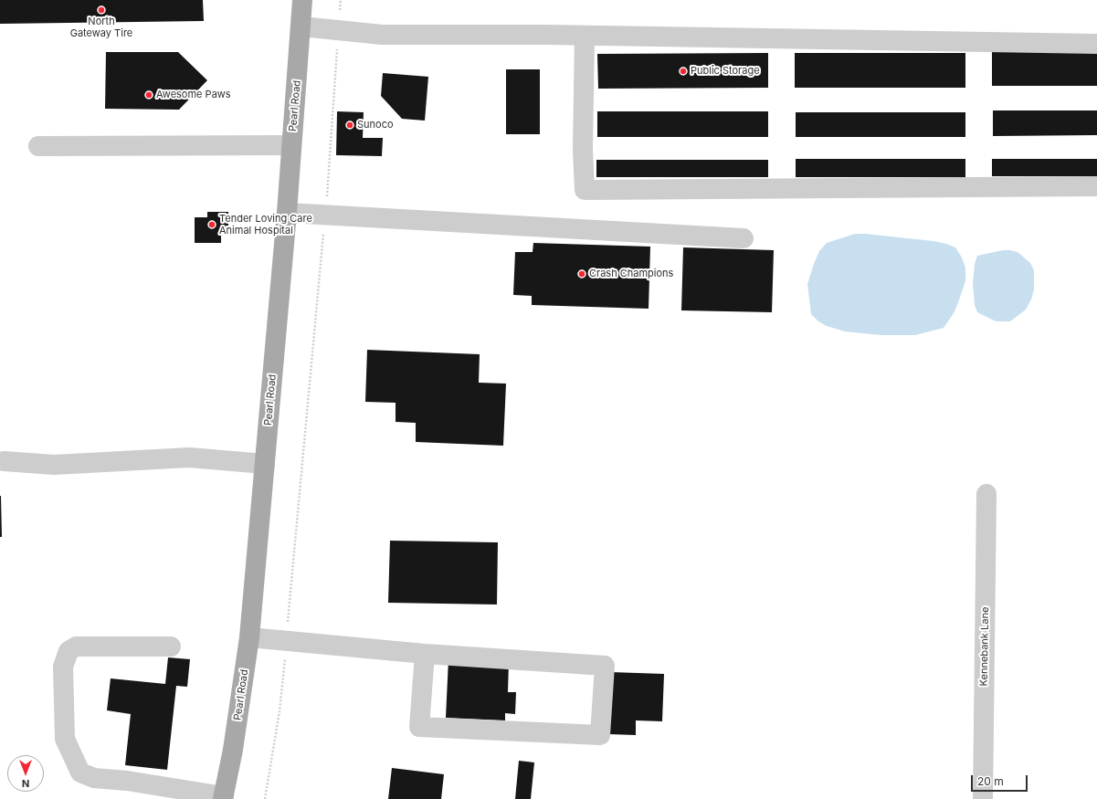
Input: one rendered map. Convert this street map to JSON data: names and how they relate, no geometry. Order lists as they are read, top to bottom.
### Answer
{
  "streets": {
    "main road": ["Pearl Road"],
    "street": ["Kennebank Lane"]
  },
  "places": [
    "North Gateway Tire",
    "Public Storage",
    "Awesome Paws",
    "Sunoco",
    "Tender Loving Care Animal Hospital",
    "Crash Champions"
  ],
  "scale_bar": "20 m",
  "north": "bottom"
}
